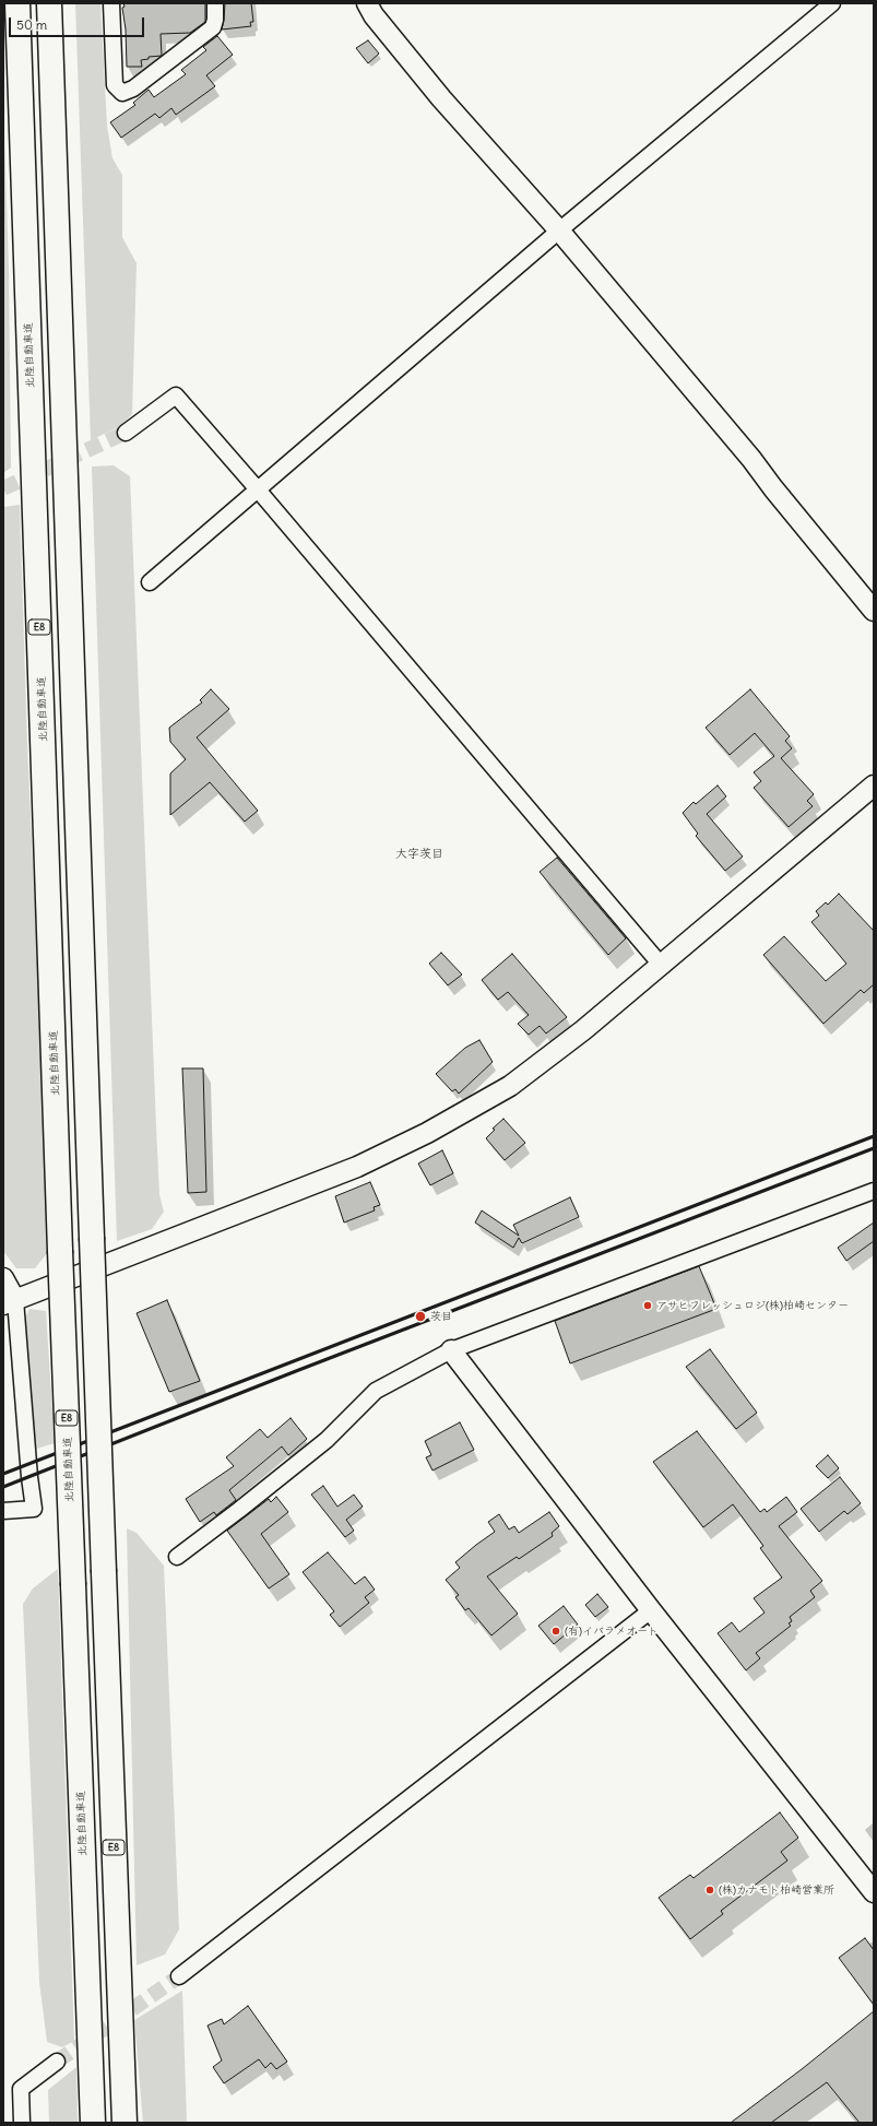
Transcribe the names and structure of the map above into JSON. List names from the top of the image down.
{
  "streets": {
    "highway": ["北陸自動車道", "E8"]
  },
  "districts": ["大字茨目"],
  "places": [
    "アサヒフレッシュロジ(株)柏崎センター",
    "茨目",
    "(有)イバラメオート",
    "(株)カナモト柏崎営業所"
  ],
  "scale_bar": "50 m"
}
